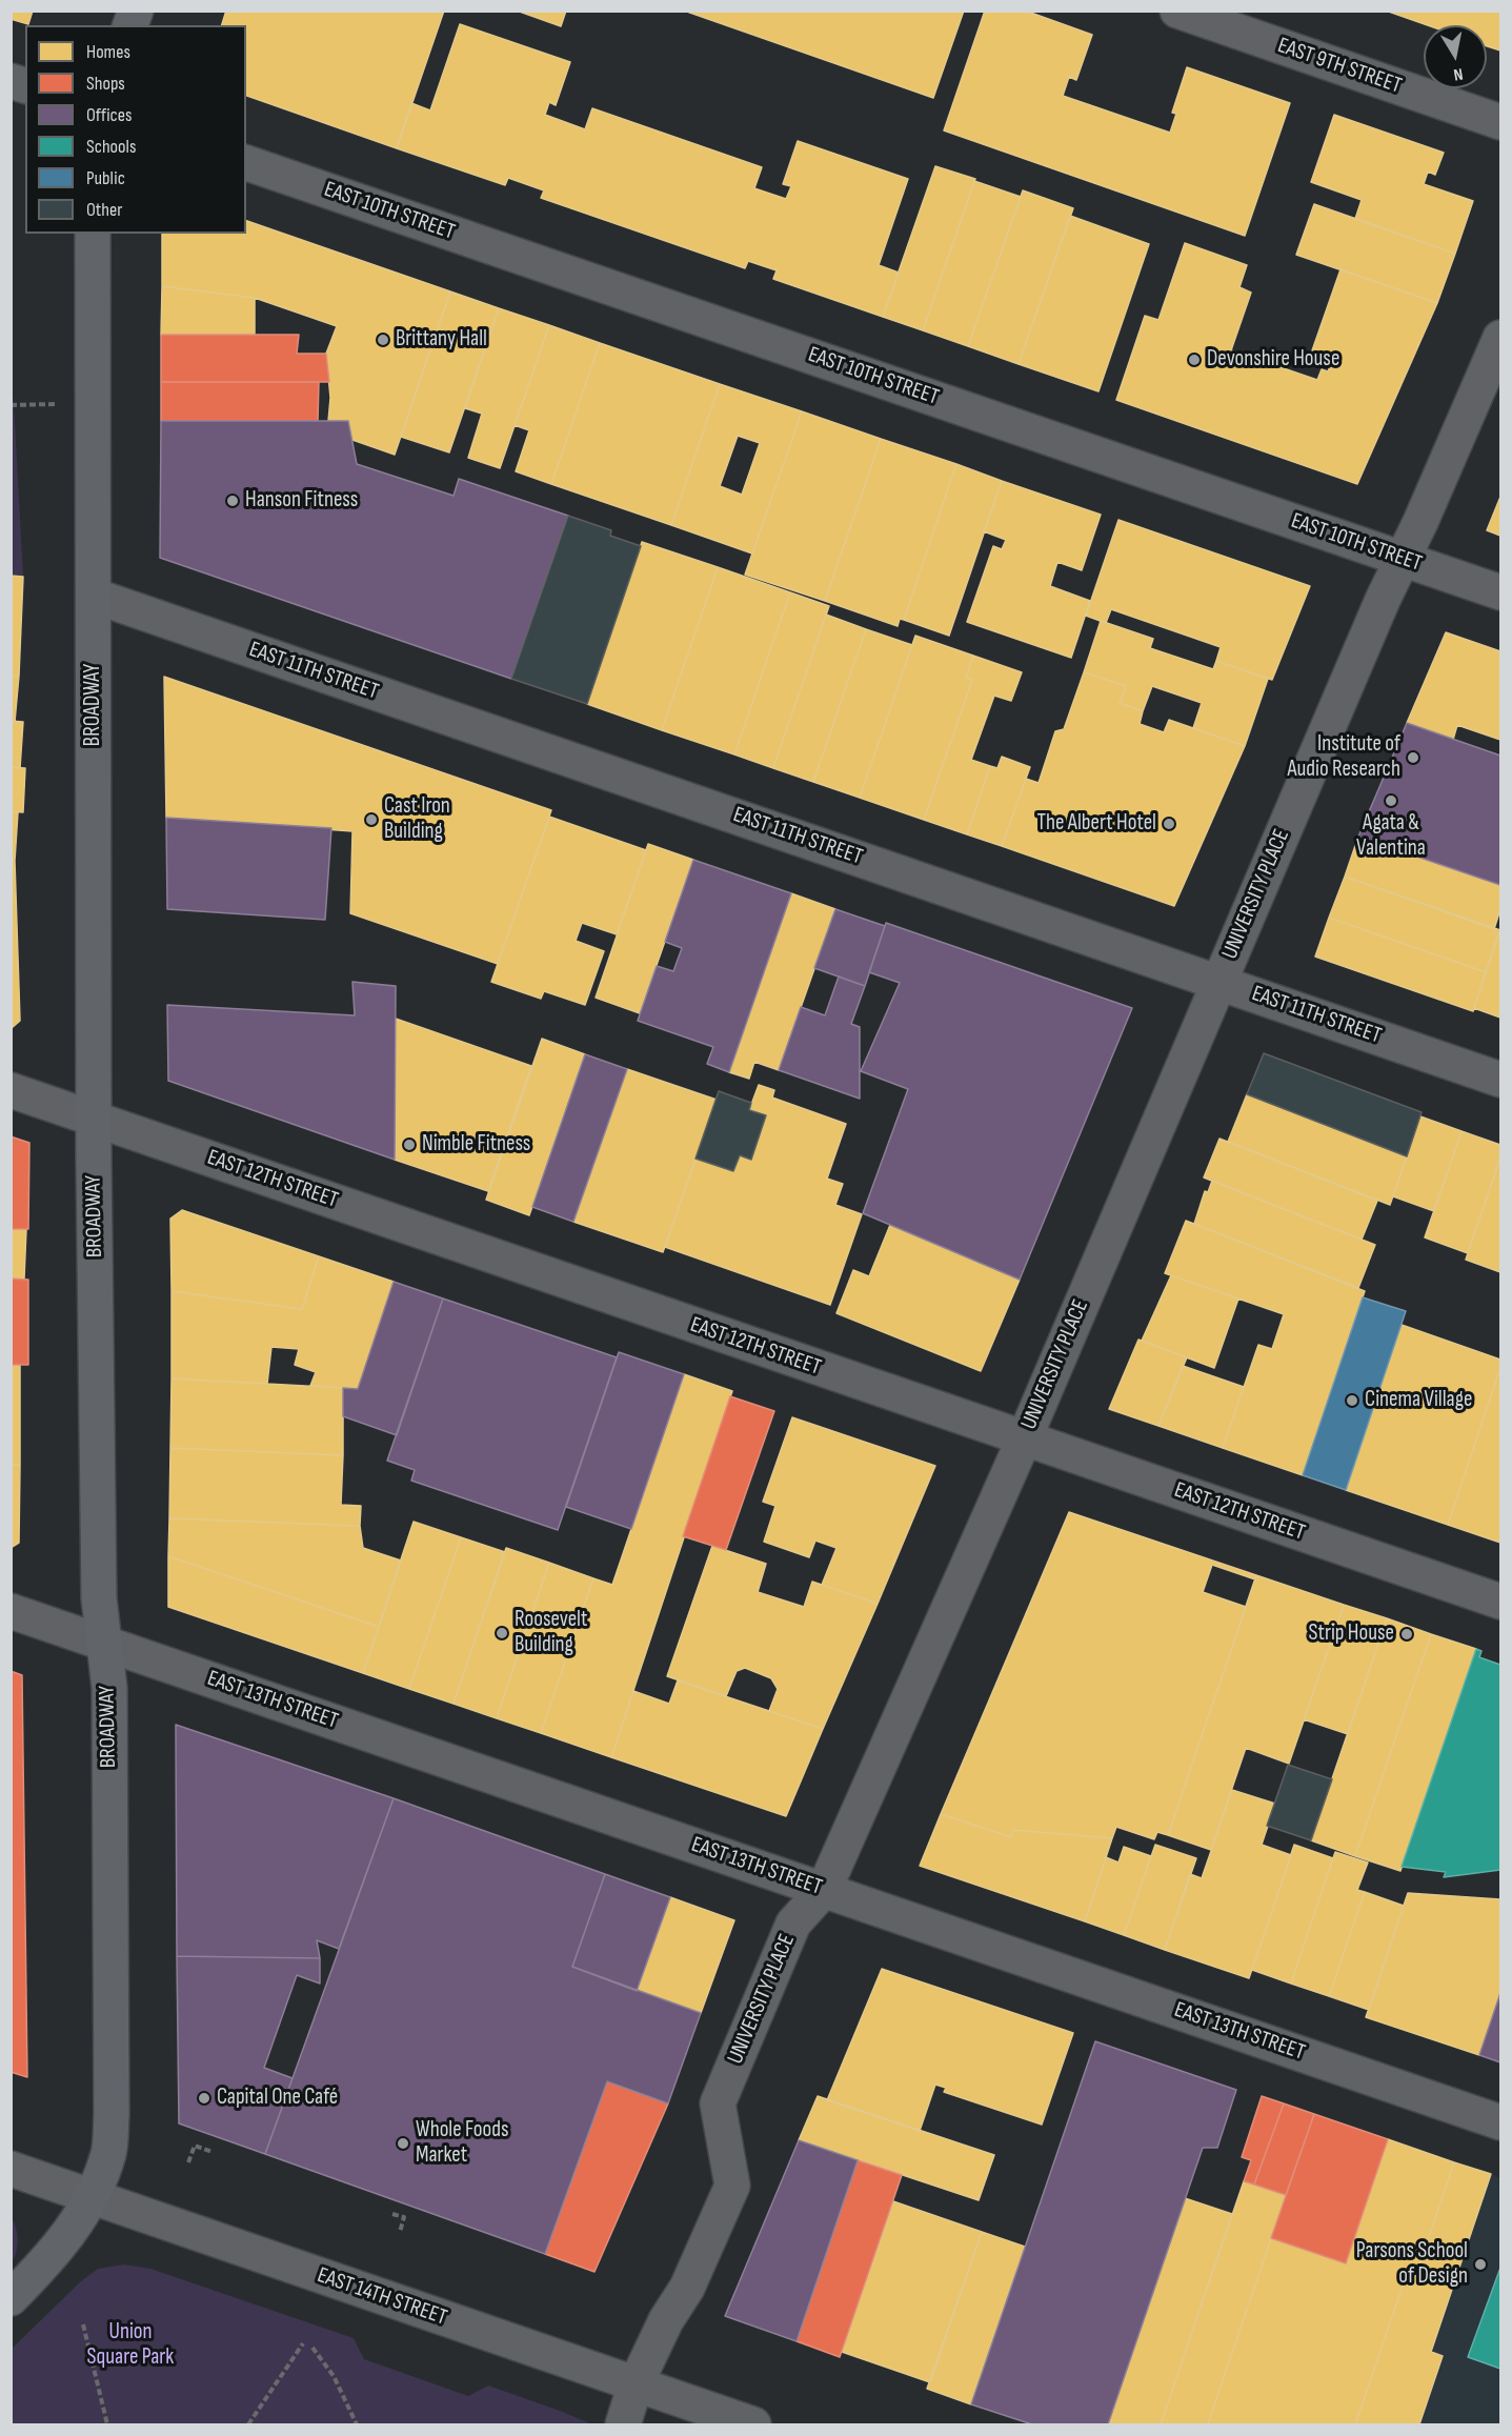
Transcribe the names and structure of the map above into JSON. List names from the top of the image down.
{
  "streets": {
    "main road": ["BROADWAY"],
    "street": [
      "EAST 9TH STREET",
      "EAST 10TH STREET",
      "EAST 11TH STREET",
      "UNIVERSITY PLACE",
      "EAST 12TH STREET",
      "EAST 13TH STREET",
      "EAST 14TH STREET"
    ]
  },
  "crossings": [
    ["EAST 10TH STREET", "UNIVERSITY PLACE"],
    ["EAST 11TH STREET", "BROADWAY"],
    ["EAST 11TH STREET", "UNIVERSITY PLACE"],
    ["BROADWAY", "EAST 12TH STREET"],
    ["BROADWAY", "EAST 13TH STREET"],
    ["BROADWAY", "EAST 14TH STREET"],
    ["UNIVERSITY PLACE", "EAST 12TH STREET"],
    ["UNIVERSITY PLACE", "EAST 13TH STREET"],
    ["UNIVERSITY PLACE", "EAST 14TH STREET"]
  ],
  "parks": ["Union Square Park"],
  "places": [
    "Brittany Hall",
    "Devonshire House",
    "Hanson Fitness",
    "Institute of Audio Research",
    "Agata & Valentina",
    "Cast Iron Building",
    "The Albert Hotel",
    "Nimble Fitness",
    "Cinema Village",
    "Roosevelt Building",
    "Strip House",
    "Capital One Café",
    "Whole Foods Market",
    "Parsons School of Design"
  ],
  "legend": [
    "Homes",
    "Shops",
    "Offices",
    "Schools",
    "Public",
    "Other"
  ],
  "north": "bottom"
}
